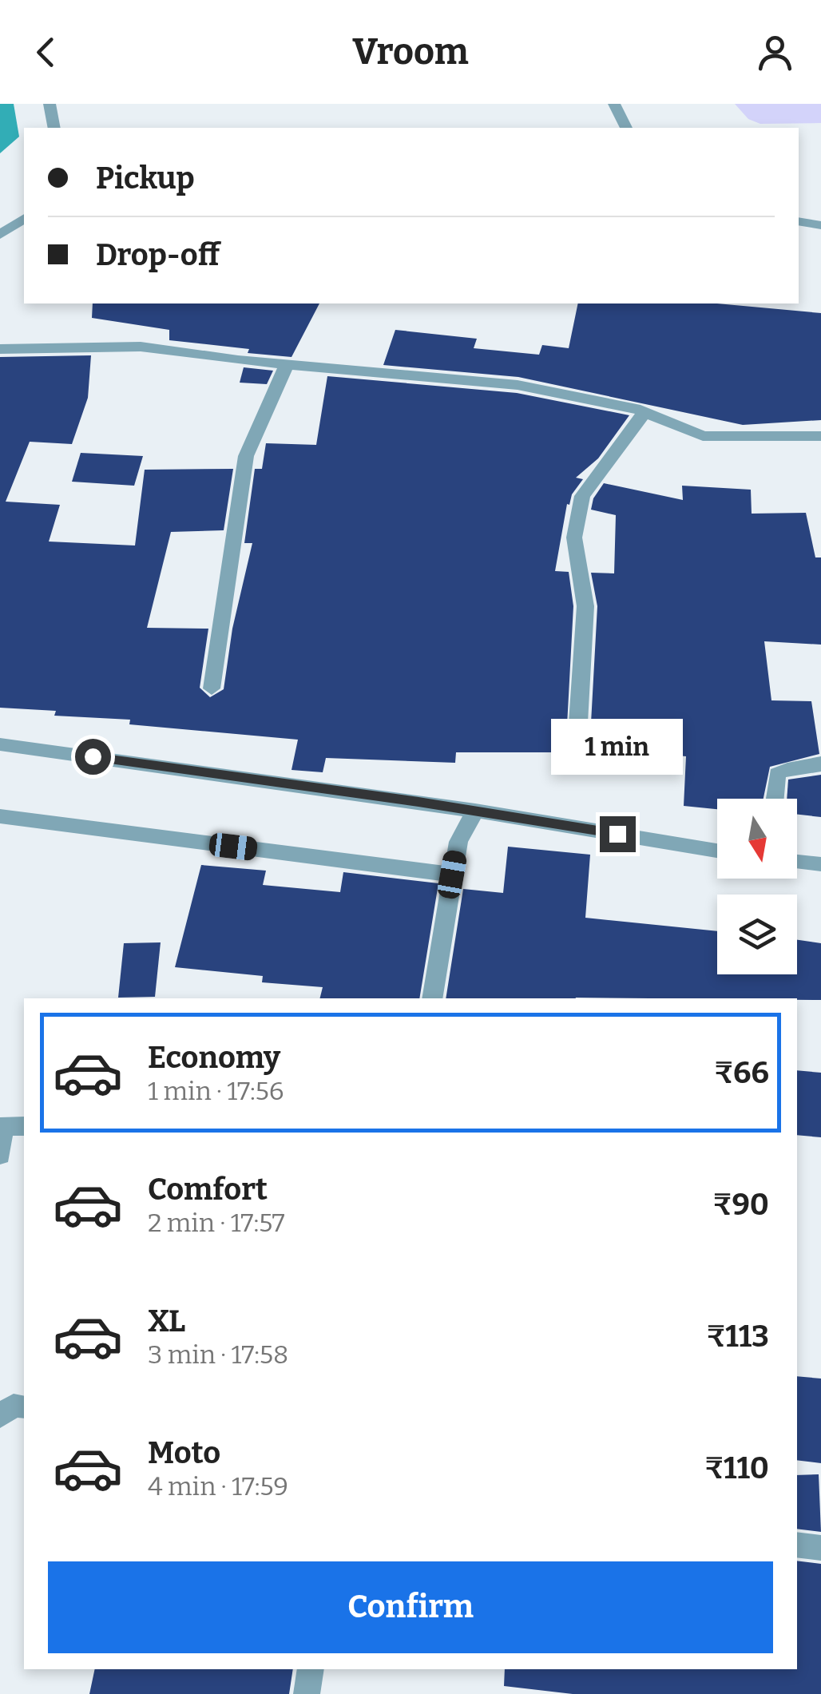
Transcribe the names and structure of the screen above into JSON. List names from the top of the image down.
{
  "north": "bottom",
  "page": {
    "header": "Vroom",
    "banner": ["Pickup", "Drop-off"],
    "bubble": "1 min",
    "list": [
      {
        "name": "Economy",
        "note": "1 min · 17:56",
        "value": "₹66"
      },
      {
        "name": "Comfort",
        "note": "2 min · 17:57",
        "value": "₹90"
      },
      {
        "name": "XL",
        "note": "3 min · 17:58",
        "value": "₹113"
      },
      {
        "name": "Moto",
        "note": "4 min · 17:59",
        "value": "₹110"
      }
    ],
    "buttons": "Confirm"
  }
}
